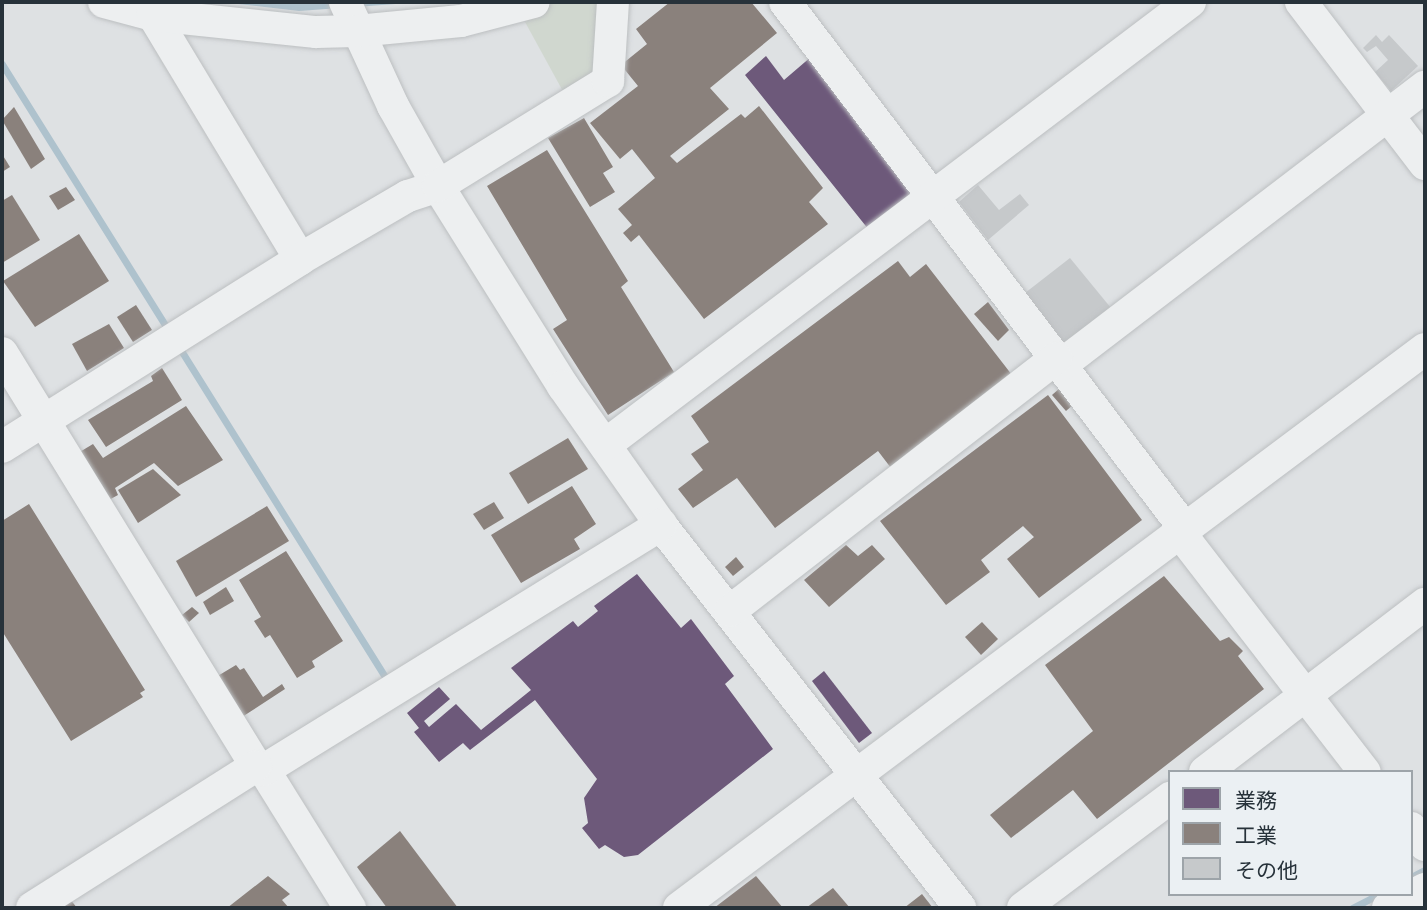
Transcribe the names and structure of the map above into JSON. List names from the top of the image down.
{
  "legend": ["業務", "工業", "その他"]
}
